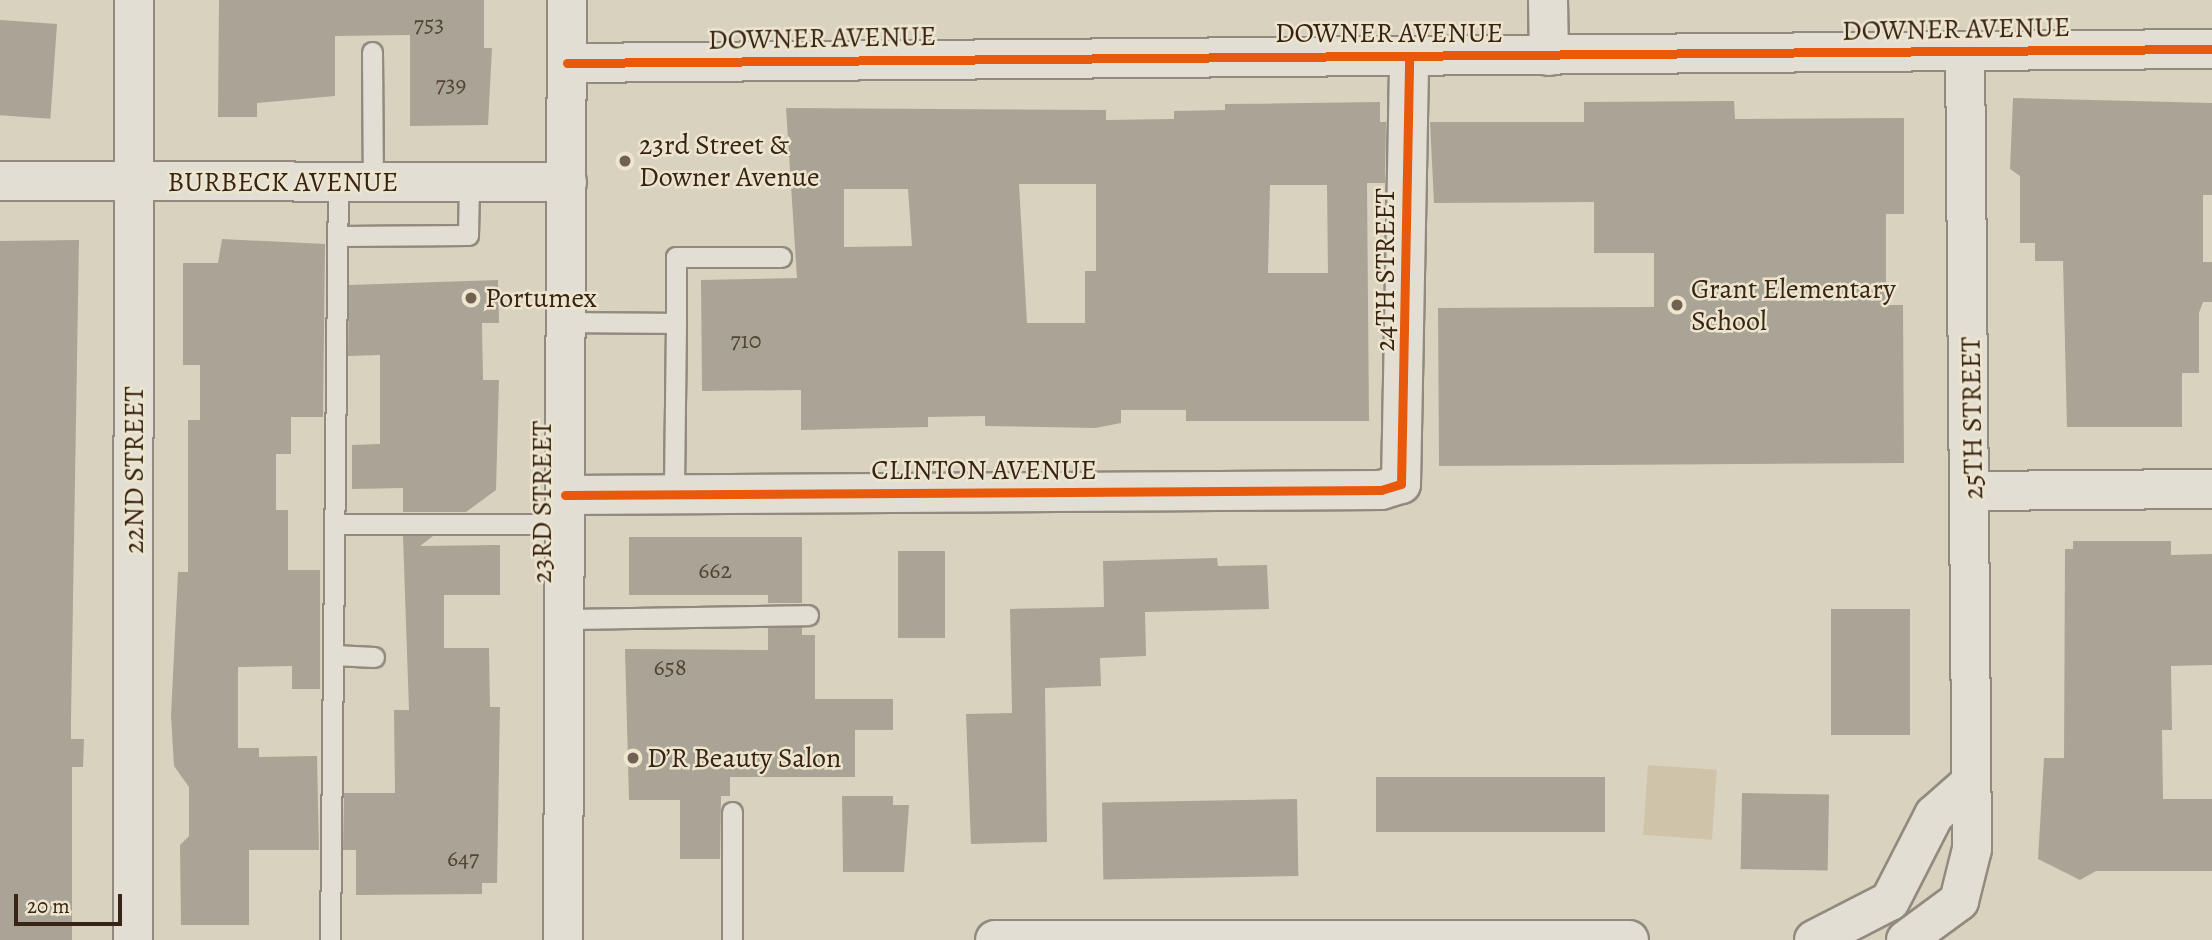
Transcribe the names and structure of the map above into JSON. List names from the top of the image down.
{
  "streets": {
    "street": [
      "DOWNER AVENUE",
      "BURBECK AVENUE",
      "24TH STREET",
      "25TH STREET",
      "22ND STREET",
      "CLINTON AVENUE",
      "23RD STREET"
    ]
  },
  "crossings": [
    ["DOWNER AVENUE", "24TH STREET"],
    ["DOWNER AVENUE", "25TH STREET"],
    ["DOWNER AVENUE", "23RD STREET"],
    ["BURBECK AVENUE", "22ND STREET"],
    ["BURBECK AVENUE", "23RD STREET"],
    ["24TH STREET", "CLINTON AVENUE"],
    ["CLINTON AVENUE", "23RD STREET"]
  ],
  "places": [
    "23rd Street & Downer Avenue",
    "Portumex",
    "Grant Elementary School",
    "D’R Beauty Salon"
  ],
  "house_numbers": [
    "753",
    "739",
    "710",
    "662",
    "658",
    "647"
  ],
  "scale_bar": "20 m"
}
